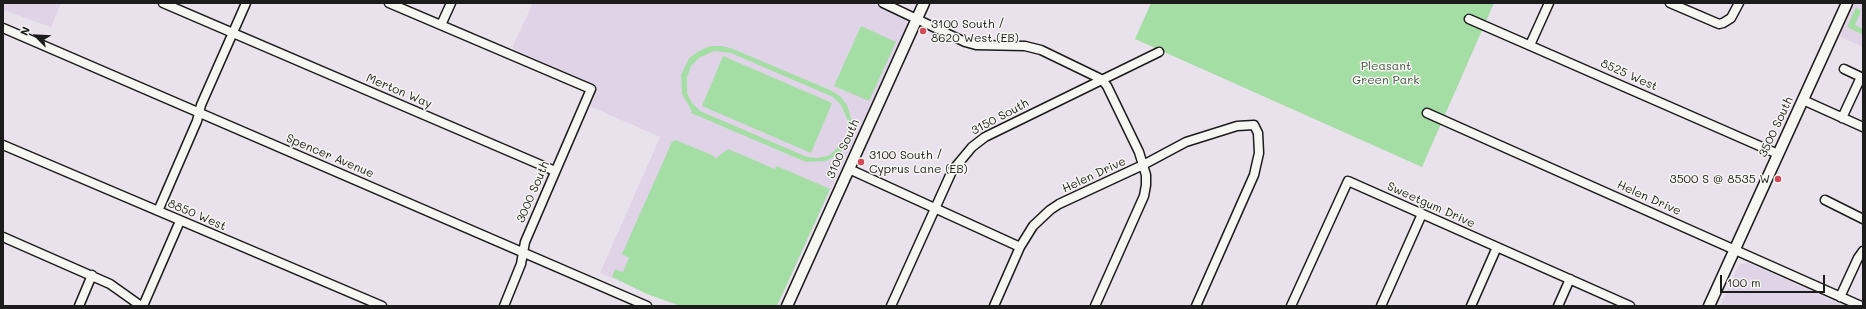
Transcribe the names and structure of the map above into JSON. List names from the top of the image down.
{
  "streets": {
    "street": [
      "8525 West",
      "Merton Way",
      "3150 South",
      "3500 South",
      "3100 South",
      "Spencer Avenue",
      "Helen Drive",
      "3000 South",
      "Sweetgum Drive",
      "8850 West"
    ]
  },
  "crossings": [
    ["8525 West", "3500 South"],
    ["Merton Way", "3000 South"],
    ["3500 South", "Helen Drive"],
    ["Spencer Avenue", "3000 South"]
  ],
  "parks": ["Pleasant Green Park"],
  "places": ["3100 South / 8620 West (EB)", "3100 South / Cyprus Lane (EB)", "3500 S @ 8535 W"],
  "scale_bar": "100 m",
  "north": "top left"
}
